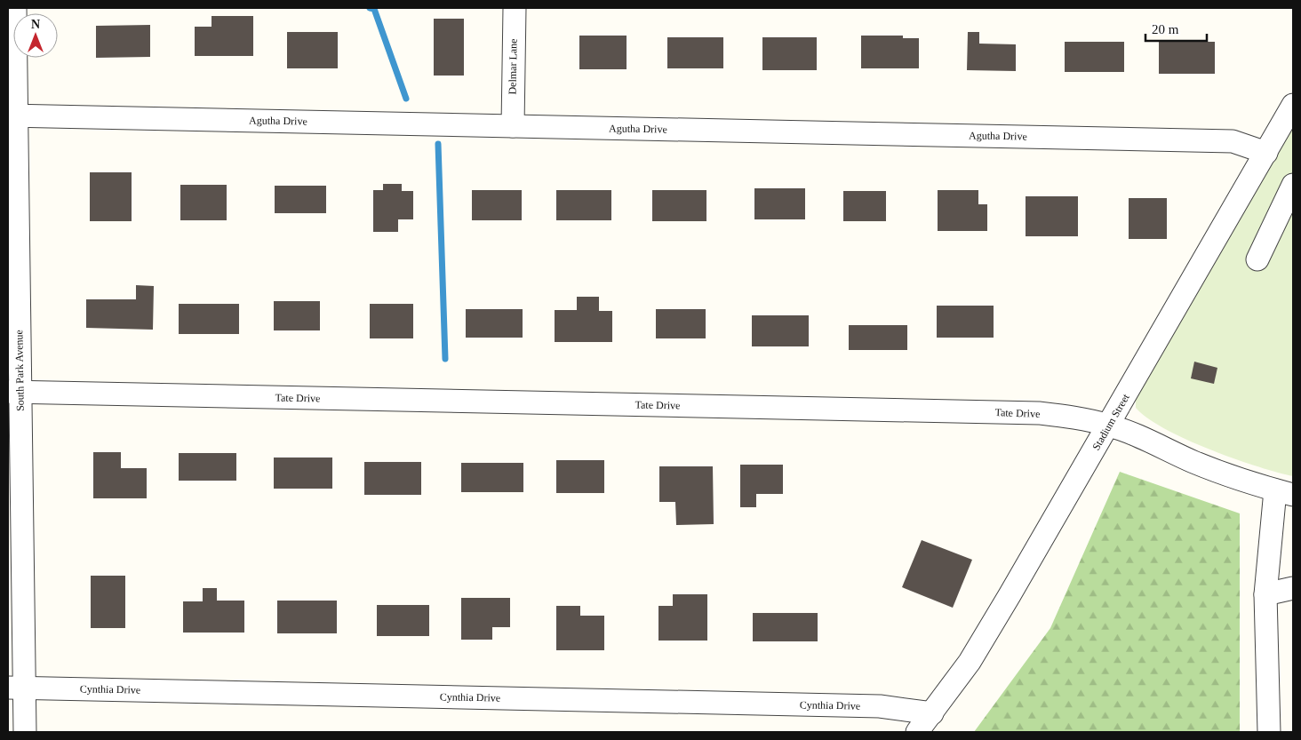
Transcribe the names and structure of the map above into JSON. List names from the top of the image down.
{
  "streets": {
    "street": [
      "Delmar Lane",
      "Agutha Drive",
      "South Park Avenue",
      "Tate Drive",
      "Stadium Street",
      "Cynthia Drive"
    ]
  },
  "crossings": [
    ["Delmar Lane", "Agutha Drive"],
    ["Agutha Drive", "South Park Avenue"],
    ["Agutha Drive", "Stadium Street"],
    ["South Park Avenue", "Tate Drive"],
    ["South Park Avenue", "Cynthia Drive"],
    ["Tate Drive", "Stadium Street"],
    ["Stadium Street", "Cynthia Drive"]
  ],
  "scale_bar": "20 m",
  "north": "top"
}
